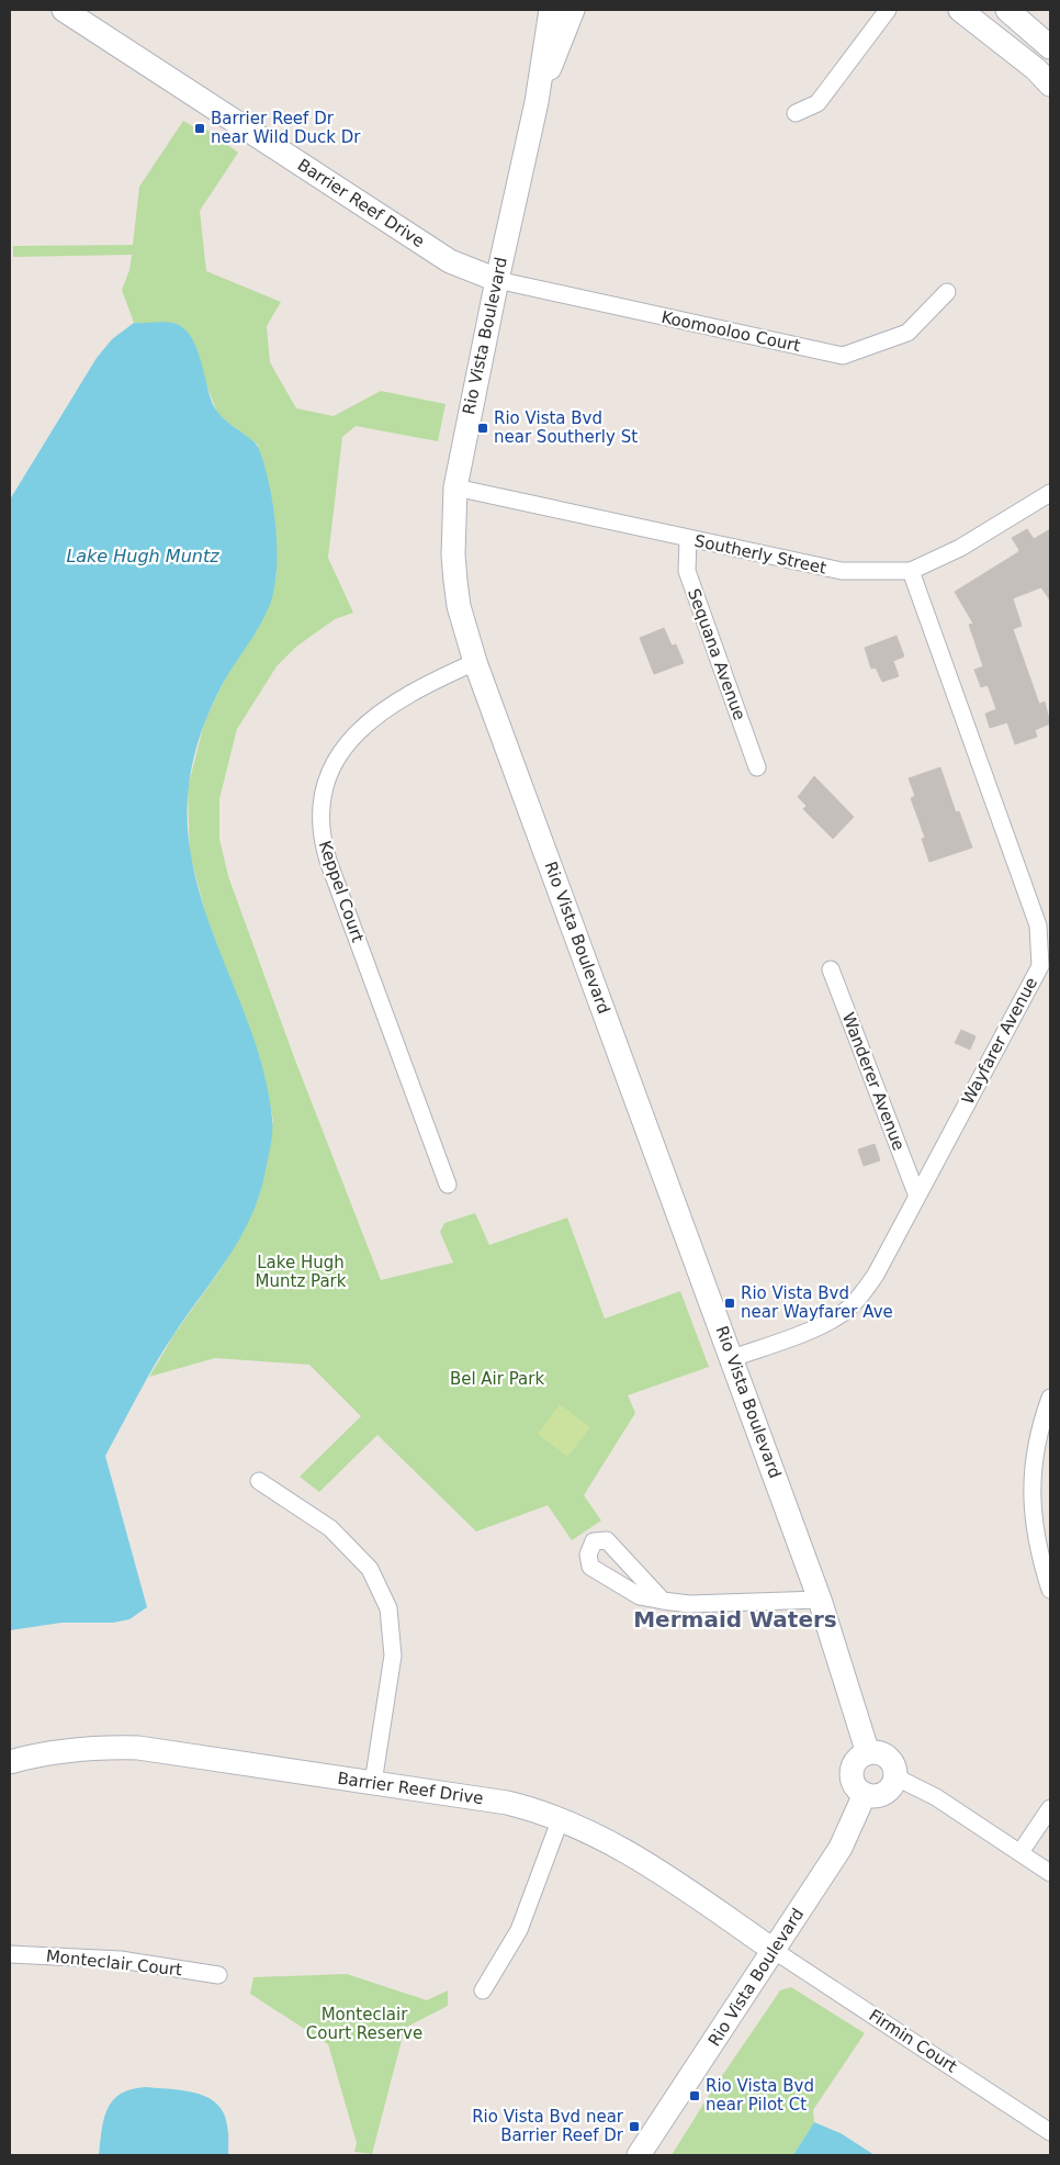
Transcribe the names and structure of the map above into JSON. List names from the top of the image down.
{
  "streets": {
    "street": [
      "Barrier Reef Drive",
      "Koomooloo Court",
      "Rio Vista Boulevard",
      "Southerly Street",
      "Sequana Avenue",
      "Keppel Court",
      "Wayfarer Avenue",
      "Wanderer Avenue",
      "Monteclair Court",
      "Firmin Court"
    ]
  },
  "crossings": [
    ["Barrier Reef Drive", "Koomooloo Court"],
    ["Barrier Reef Drive", "Rio Vista Boulevard"],
    ["Barrier Reef Drive", "Firmin Court"],
    ["Koomooloo Court", "Rio Vista Boulevard"],
    ["Rio Vista Boulevard", "Southerly Street"],
    ["Rio Vista Boulevard", "Keppel Court"],
    ["Rio Vista Boulevard", "Wayfarer Avenue"],
    ["Rio Vista Boulevard", "Firmin Court"],
    ["Southerly Street", "Sequana Avenue"],
    ["Southerly Street", "Wayfarer Avenue"],
    ["Wayfarer Avenue", "Wanderer Avenue"]
  ],
  "districts": ["Mermaid Waters"],
  "water": ["Lake Hugh Muntz"],
  "parks": ["Lake Hugh Muntz Park", "Bel Air Park", "Monteclair Court Reserve"],
  "places": {
    "transit": [
      "Barrier Reef Dr near Wild Duck Dr",
      "Rio Vista Bvd near Southerly St",
      "Rio Vista Bvd near Wayfarer Ave",
      "Rio Vista Bvd near Pilot Ct",
      "Rio Vista Bvd near Barrier Reef Dr"
    ]
  }
}
